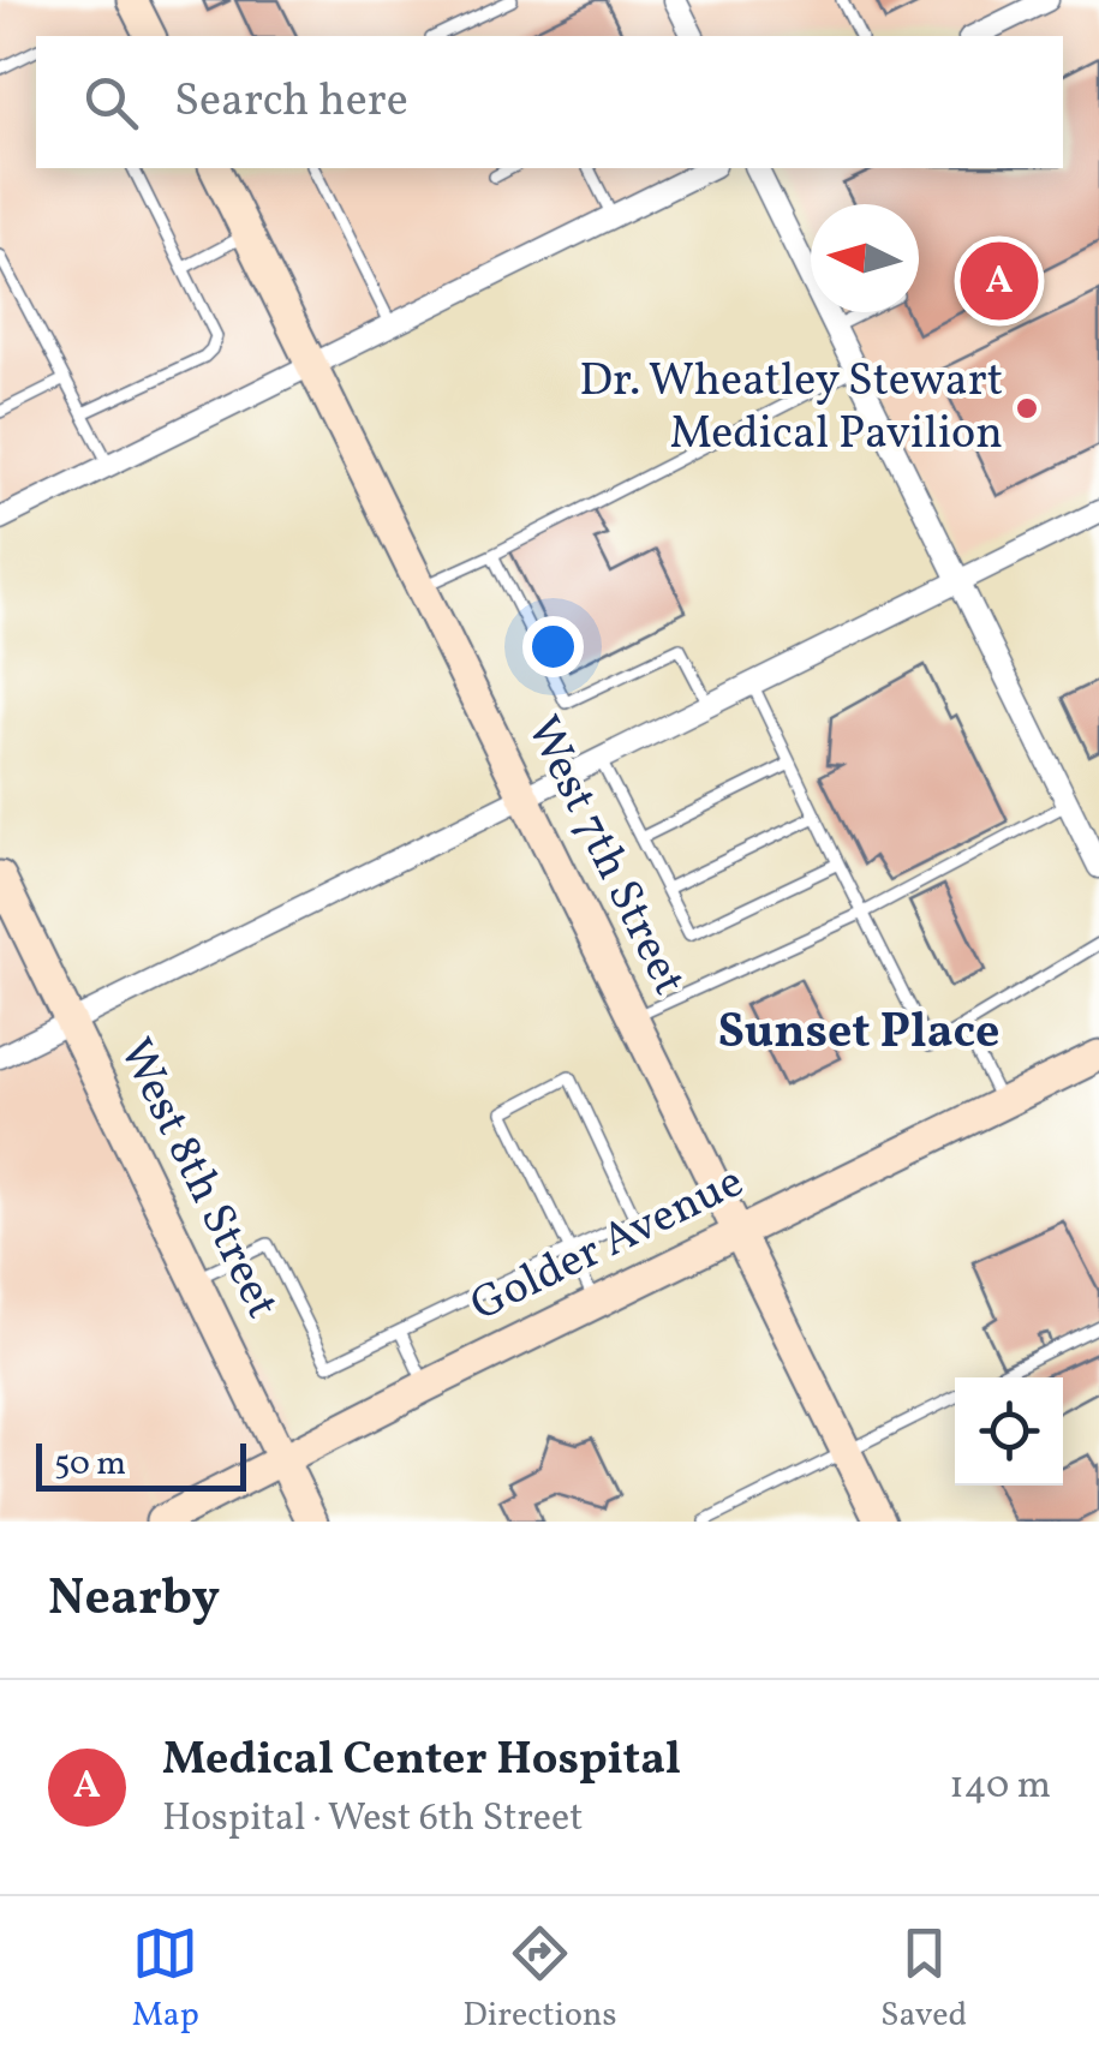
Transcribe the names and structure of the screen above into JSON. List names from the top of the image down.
{
  "streets": {
    "main road": ["West 7th Street", "West 8th Street", "Golder Avenue"]
  },
  "crossings": [
    ["West 7th Street", "Golder Avenue"],
    ["West 8th Street", "Golder Avenue"]
  ],
  "districts": ["Sunset Place"],
  "places": ["Dr. Wheatley Stewart Medical Pavilion"],
  "scale_bar": "50 m",
  "north": "left",
  "page": {
    "search": "Search here",
    "pins": "A",
    "scale": "50 m",
    "heading": "Nearby",
    "list": [
      {
        "mark": "A",
        "name": "Medical Center Hospital",
        "note": "Hospital · West 6th Street",
        "value": "140 m"
      }
    ],
    "nav": ["Map", "Directions", "Saved"]
  }
}
